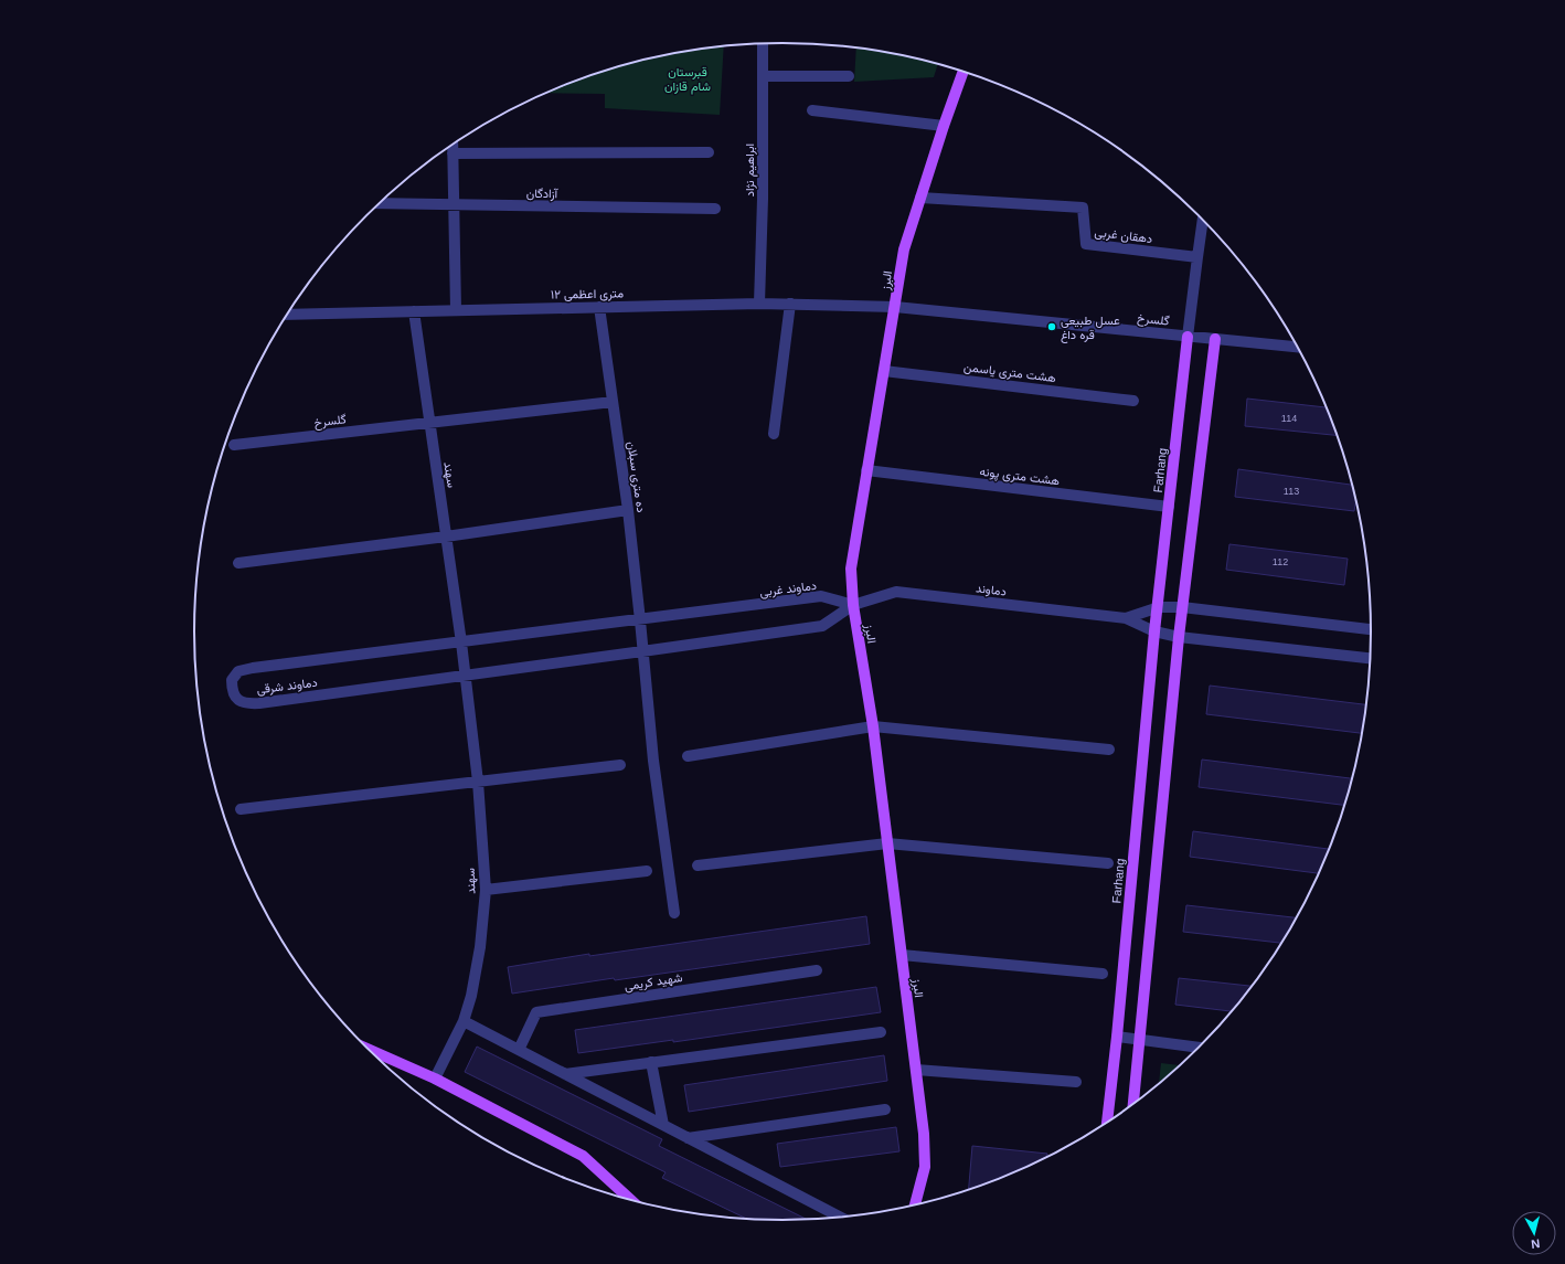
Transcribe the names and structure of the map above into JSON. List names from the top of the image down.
{
  "streets": {
    "main road": ["البرز", "Farhang"],
    "street": [
      "ابراهیم نژاد",
      "آزادگان",
      "دهقان غربی",
      "۱۲ متری اعظمی",
      "گلسرخ",
      "هشت متری یاسمن",
      "سهند",
      "هشت متری پونه",
      "ده متری سبلان",
      "دماوند غربی",
      "دماوند",
      "دماوند شرقی",
      "شهید کریمی"
    ]
  },
  "crossings": [
    ["ابراهیم نژاد", "۱۲ متری اعظمی"],
    ["دهقان غربی", "البرز"],
    ["البرز", "۱۲ متری اعظمی"],
    ["البرز", "گلسرخ"],
    ["البرز", "هشت متری یاسمن"],
    ["البرز", "هشت متری پونه"],
    ["البرز", "دماوند غربی"],
    ["البرز", "دماوند"],
    ["۱۲ متری اعظمی", "گلسرخ"],
    ["۱۲ متری اعظمی", "سهند"],
    ["۱۲ متری اعظمی", "ده متری سبلان"],
    ["گلسرخ", "Farhang"],
    ["گلسرخ", "سهند"],
    ["گلسرخ", "ده متری سبلان"],
    ["Farhang", "هشت متری پونه"],
    ["سهند", "دماوند غربی"],
    ["سهند", "دماوند شرقی"],
    ["ده متری سبلان", "دماوند غربی"],
    ["دماوند غربی", "دماوند"],
    ["دماوند غربی", "دماوند شرقی"]
  ],
  "parks": ["قبرستان شام قازان"],
  "places": ["عسل طبیعی قره داغ"],
  "house_numbers": ["114", "113", "112"],
  "north": "bottom"
}
